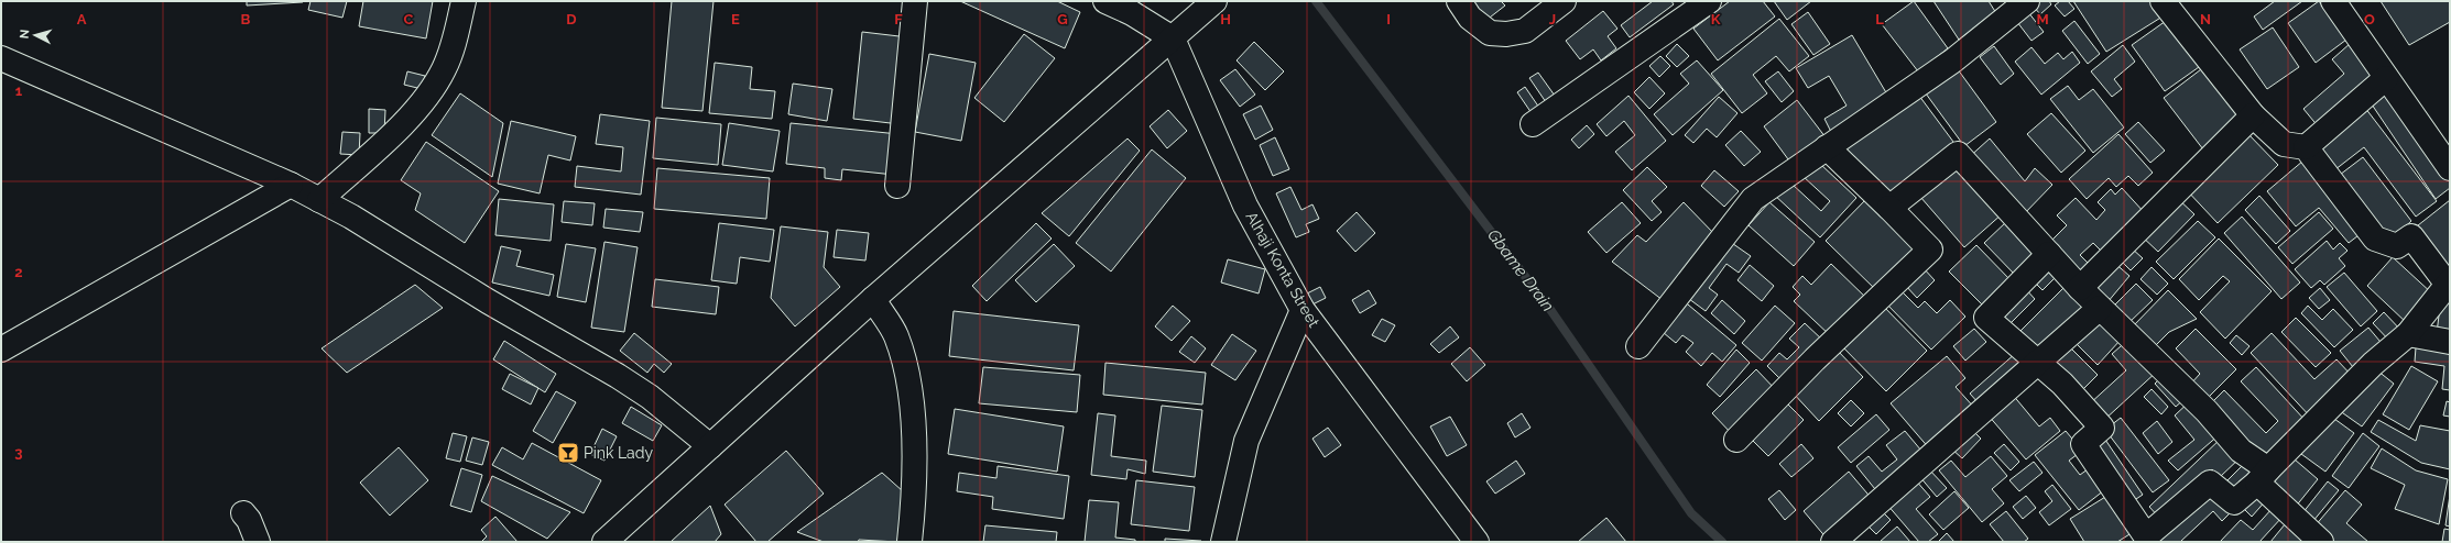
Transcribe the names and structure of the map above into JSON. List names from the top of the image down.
{
  "streets": {
    "street": ["Alhaji Konta Street"]
  },
  "water": ["Gbame Drain"],
  "places": {
    "bar": ["Pink Lady"]
  },
  "north": "left",
  "grid": {
    "columns": [
      "A",
      "B",
      "C",
      "D",
      "E",
      "F",
      "G",
      "H",
      "I",
      "J",
      "K",
      "L",
      "M",
      "N",
      "O"
    ],
    "rows": ["1", "2", "3"]
  }
}
